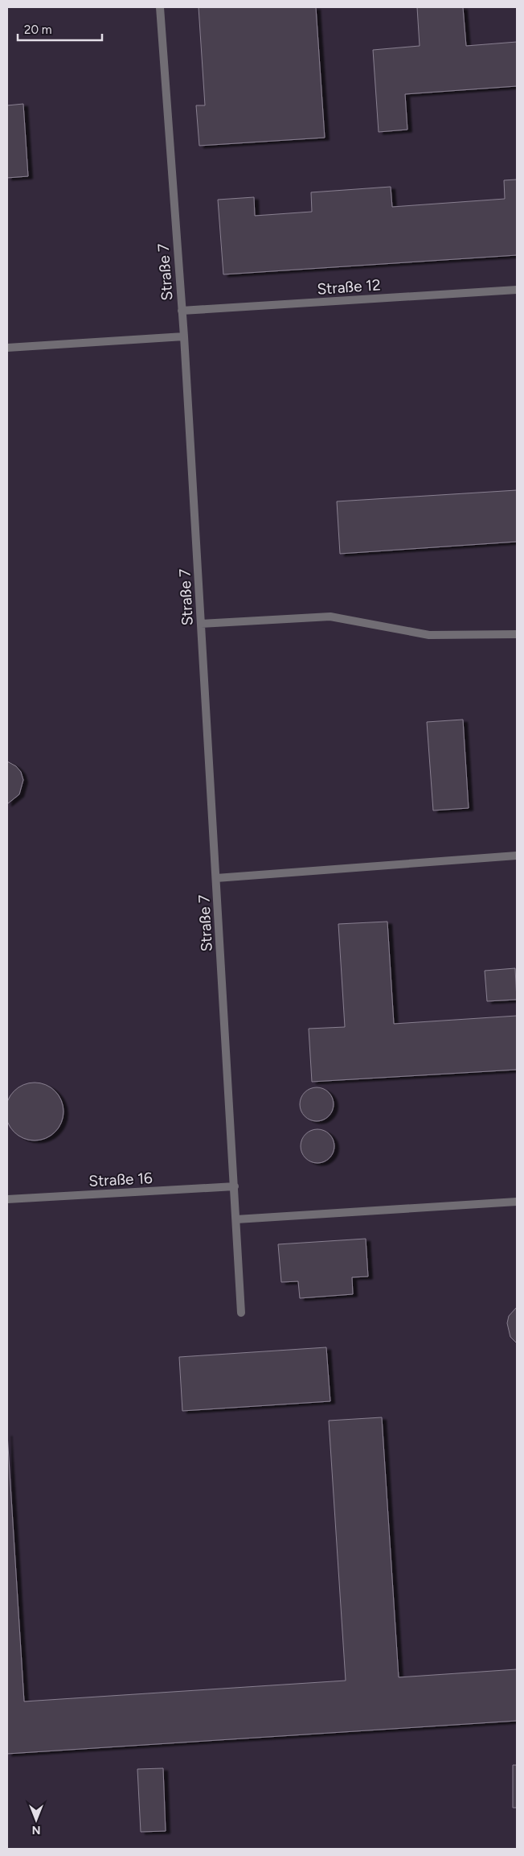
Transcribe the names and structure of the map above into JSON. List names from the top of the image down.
{
  "streets": {
    "lane": ["Straße 7", "Straße 12", "Straße 16"]
  },
  "crossings": [
    ["Straße 7", "Straße 12"],
    ["Straße 7", "Straße 16"]
  ],
  "scale_bar": "20 m",
  "north": "bottom"
}
